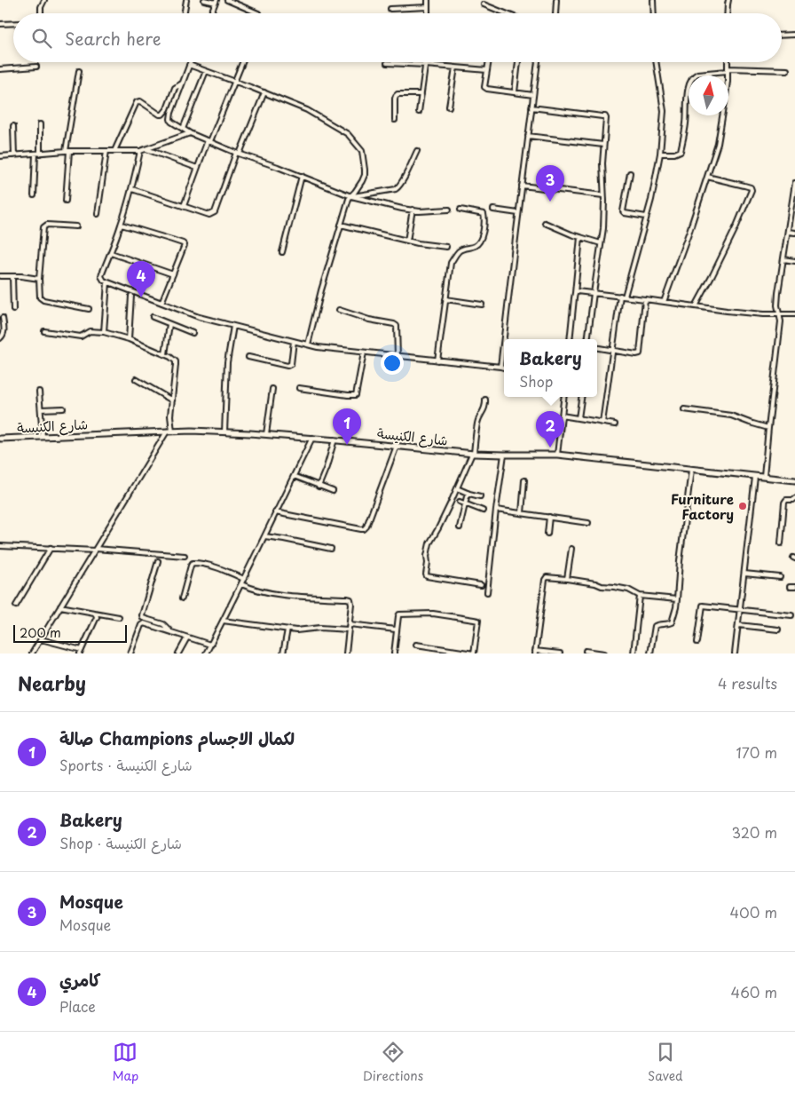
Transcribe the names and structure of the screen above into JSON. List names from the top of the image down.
{
  "streets": {
    "main road": ["شارع الكنيسة"]
  },
  "places": ["Furniture Factory"],
  "scale_bar": "200 m",
  "north": "top",
  "page": {
    "search": "Search here",
    "pins": [
      "3",
      "4",
      "1",
      "2"
    ],
    "popup": ["Bakery", "Shop"],
    "scale": "200 m",
    "heading": ["Nearby", "4 results"],
    "list": [
      {
        "mark": "1",
        "name": "صالة Champions لكمال الاجسام",
        "note": "Sports · شارع الكنيسة",
        "value": "170 m"
      },
      {
        "mark": "2",
        "name": "Bakery",
        "note": "Shop · شارع الكنيسة",
        "value": "320 m"
      },
      {
        "mark": "3",
        "name": "Mosque",
        "note": "Mosque",
        "value": "400 m"
      },
      {
        "mark": "4",
        "name": "كامري",
        "note": "Place",
        "value": "460 m"
      }
    ],
    "nav": ["Map", "Directions", "Saved"]
  }
}
